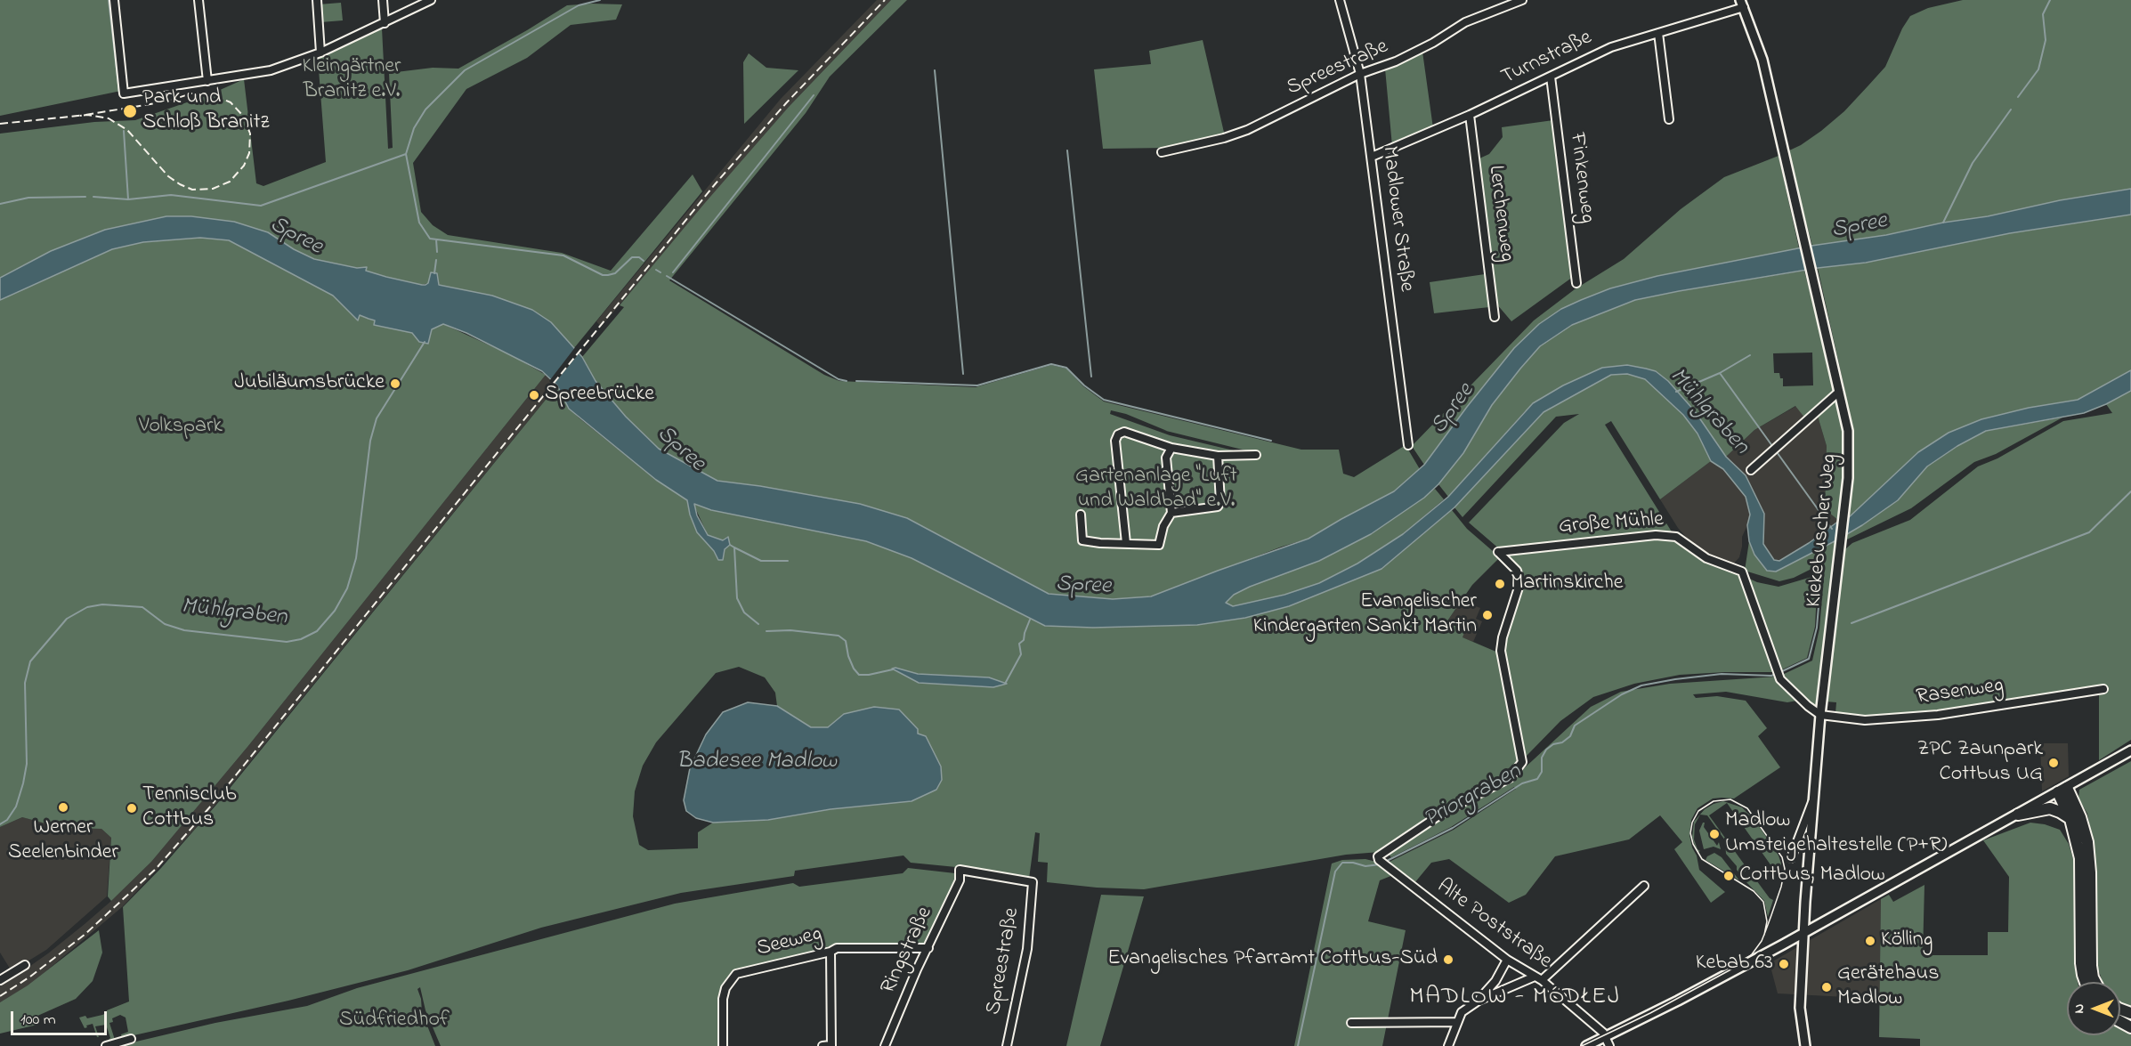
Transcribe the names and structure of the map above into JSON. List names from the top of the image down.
{
  "streets": {
    "main road": ["Kiekebuscher Weg"],
    "street": [
      "Turnstraße",
      "Spreestraße",
      "Finkenweg",
      "Lerchenweg",
      "Madlower Straße",
      "Große Mühle",
      "Rasenweg",
      "Alte Poststraße",
      "Seeweg",
      "Ringstraße"
    ]
  },
  "crossings": [
    ["Turnstraße", "Finkenweg"],
    ["Turnstraße", "Lerchenweg"],
    ["Turnstraße", "Madlower Straße"],
    ["Turnstraße", "Kiekebuscher Weg"],
    ["Spreestraße", "Madlower Straße"],
    ["Spreestraße", "Ringstraße"],
    ["Große Mühle", "Kiekebuscher Weg"],
    ["Große Mühle", "Rasenweg"],
    ["Große Mühle", "Alte Poststraße"],
    ["Kiekebuscher Weg", "Rasenweg"],
    ["Seeweg", "Ringstraße"]
  ],
  "districts": ["MADLOW - MÓDŁEJ"],
  "water": [
    "Spree",
    "Mühlgraben",
    "Badesee Madlow",
    "Priorgraben"
  ],
  "parks": [
    "Kleingärtner Branitz e.V.",
    "Volkspark",
    "Gartenanlage \"Luft und Waldbad\" e.V.",
    "Südfriedhof"
  ],
  "places": [
    "Park und Schloß Branitz",
    "Jubiläumsbrücke",
    "Spreebrücke",
    "Martinskirche",
    "Evangelischer Kindergarten Sankt Martin",
    "ZPC Zaunpark Cottbus UG",
    "Werner Seelenbinder",
    "Tennisclub Cottbus",
    "Madlow Umsteigehaltestelle (P+R)",
    "Cottbus, Madlow",
    "Kölling",
    "Evangelisches Pfarramt Cottbus-Süd",
    "Kebab 63",
    "Gerätehaus Madlow"
  ],
  "scale_bar": "100 m",
  "north": "left"
}
